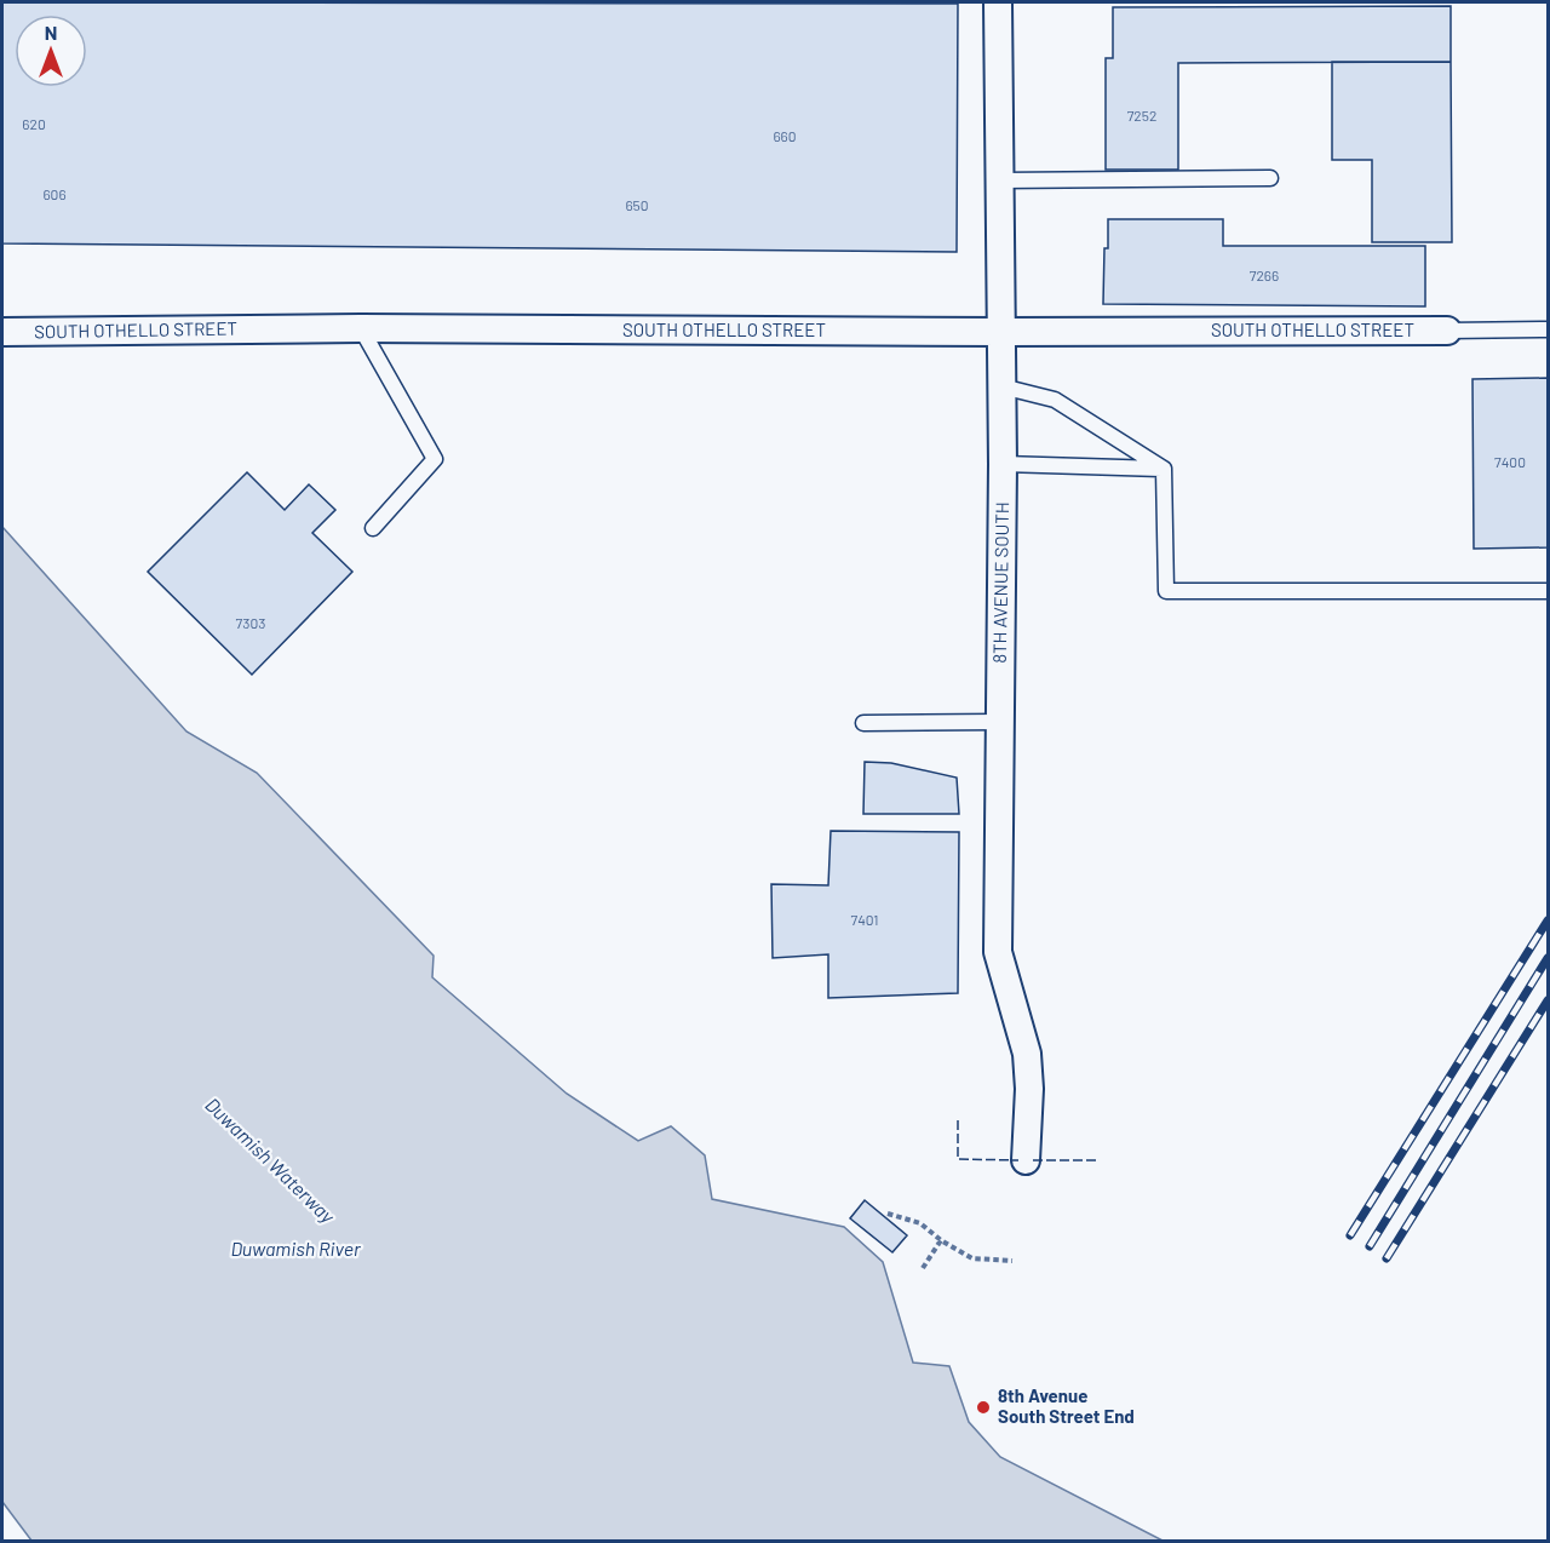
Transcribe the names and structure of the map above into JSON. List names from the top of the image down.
{
  "streets": {
    "street": ["SOUTH OTHELLO STREET", "8TH AVENUE SOUTH"]
  },
  "crossings": [
    ["SOUTH OTHELLO STREET", "8TH AVENUE SOUTH"]
  ],
  "water": ["Duwamish Waterway", "Duwamish River"],
  "places": ["8th Avenue South Street End"],
  "house_numbers": [
    "7252",
    "620",
    "660",
    "606",
    "650",
    "7266",
    "7400",
    "7303",
    "7401"
  ],
  "north": "top"
}
